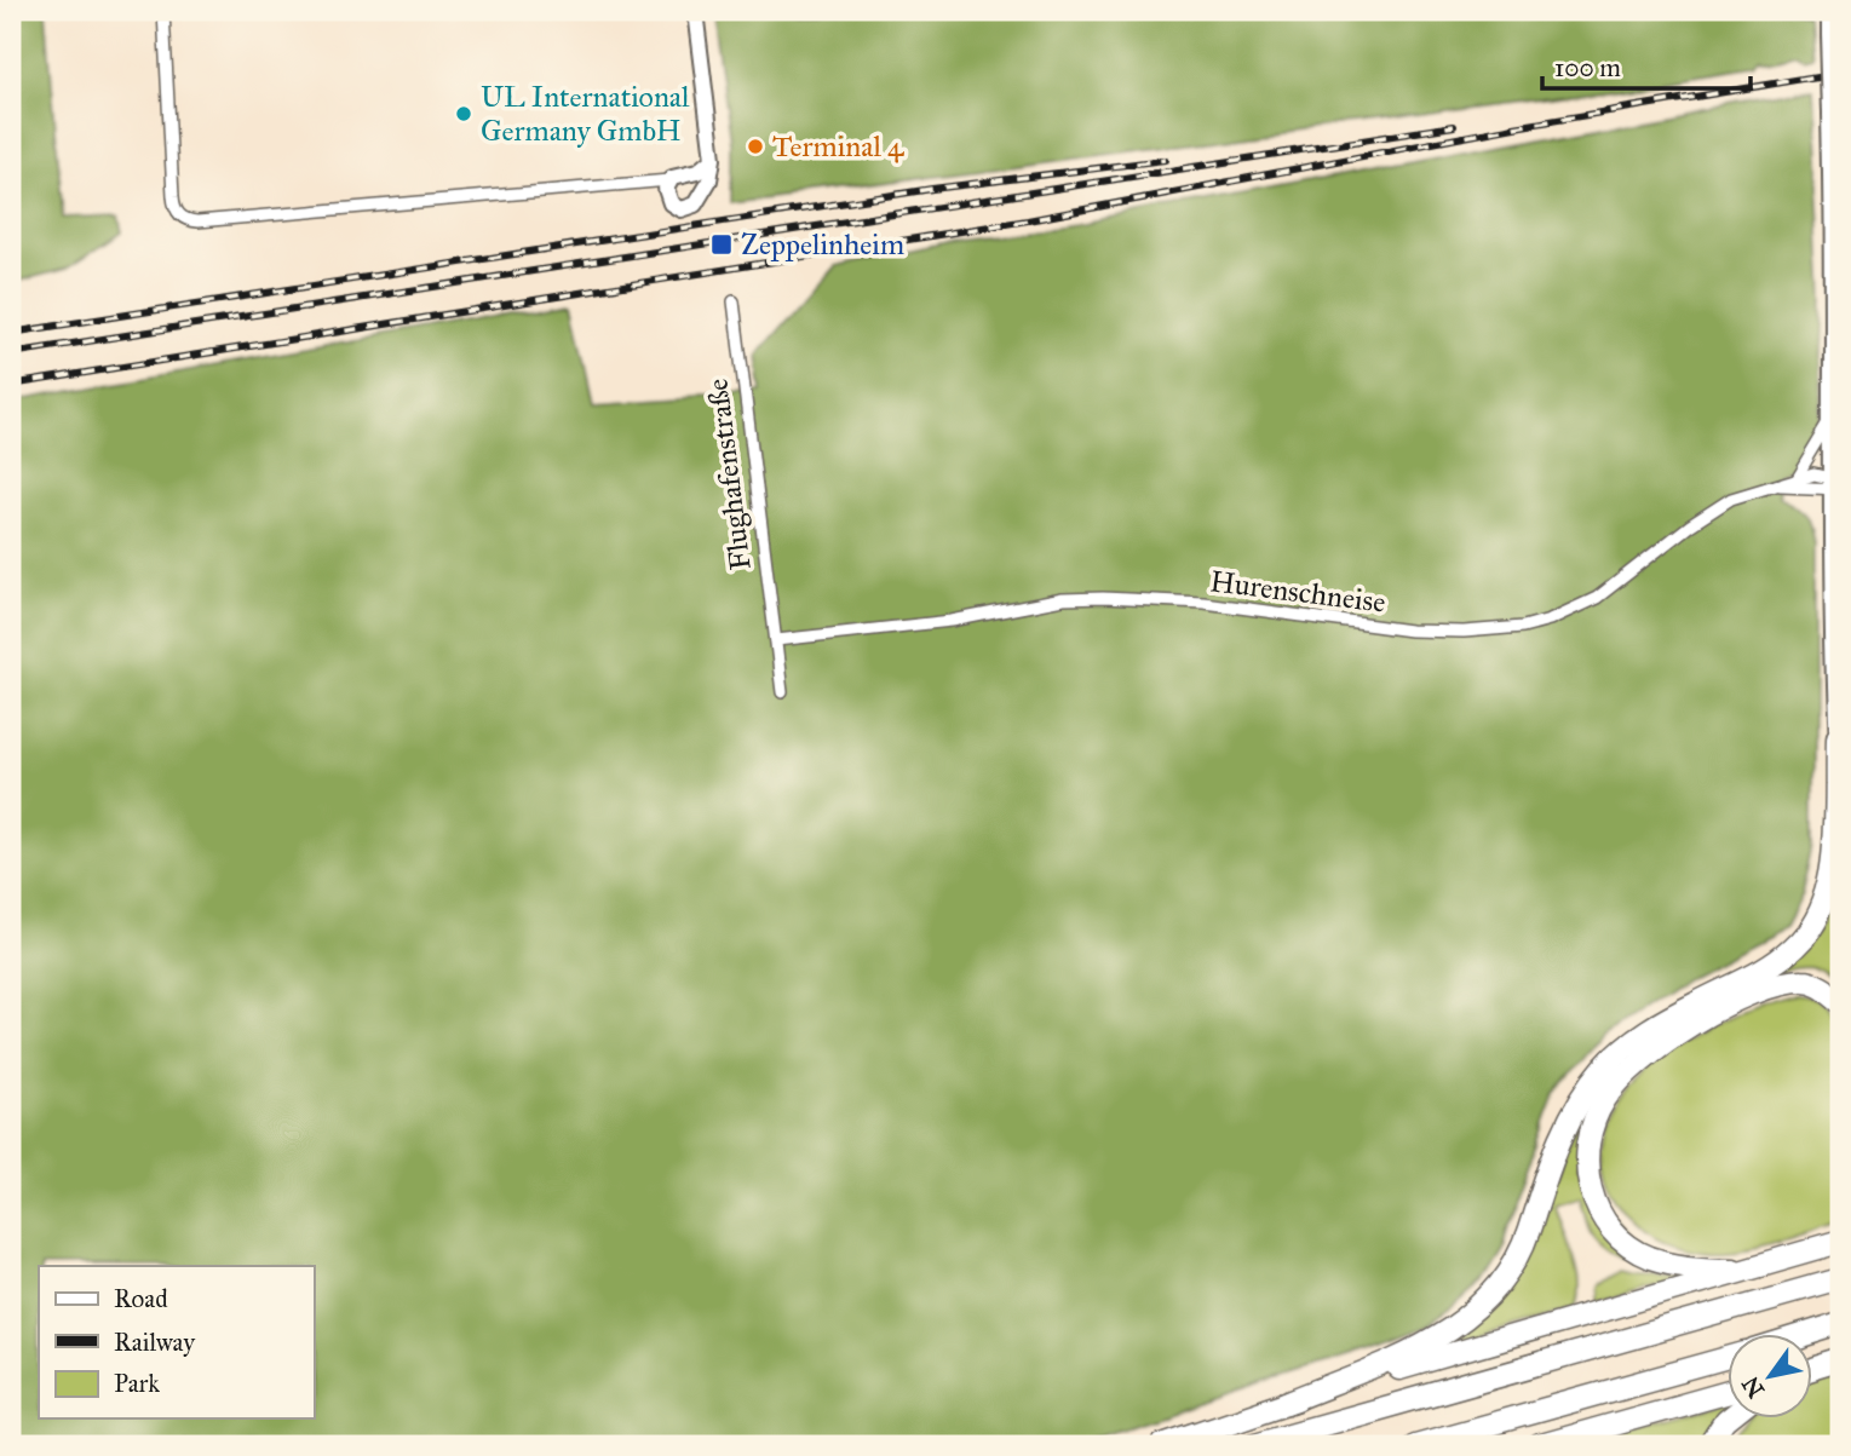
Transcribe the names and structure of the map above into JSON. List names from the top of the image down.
{
  "streets": {
    "street": ["Flughafenstraße", "Hurenschneise"]
  },
  "crossings": [
    ["Flughafenstraße", "Hurenschneise"]
  ],
  "places": {
    "other": ["UL International Germany GmbH", "Terminal 4"],
    "transit": ["Zeppelinheim"]
  },
  "legend": ["Road", "Railway", "Park"],
  "scale_bar": "100 m",
  "north": "bottom left"
}
